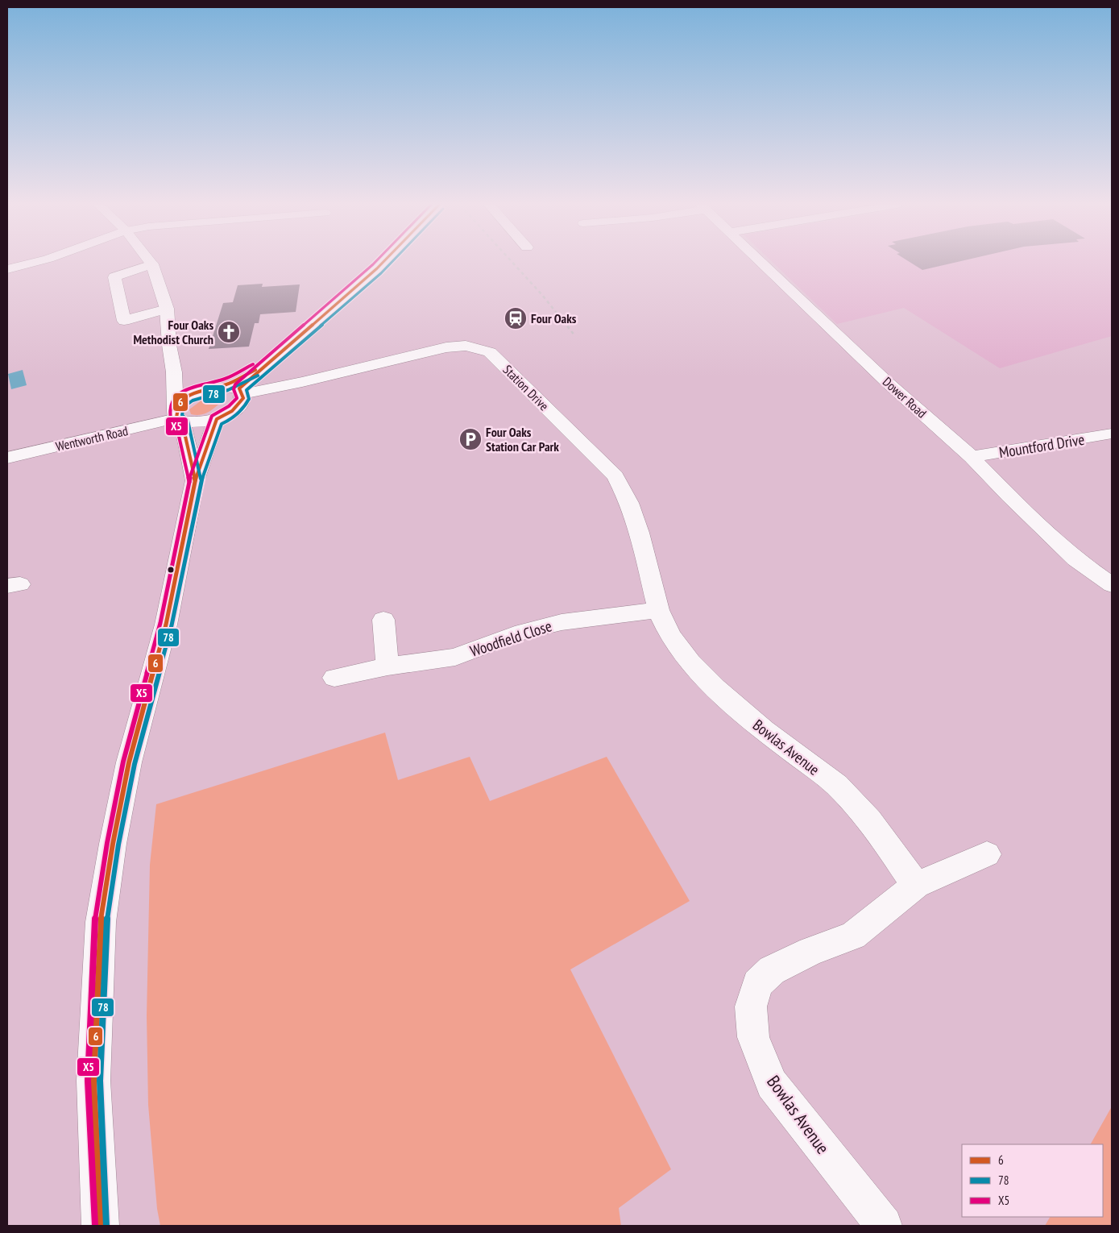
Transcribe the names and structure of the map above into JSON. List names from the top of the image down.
{
  "streets": {
    "street": [
      "Station Drive",
      "Dower Road",
      "Wentworth Road",
      "Mountford Drive",
      "Woodfield Close",
      "Bowlas Avenue"
    ]
  },
  "crossings": [
    ["Station Drive", "Wentworth Road"],
    ["Station Drive", "Woodfield Close"],
    ["Station Drive", "Bowlas Avenue"],
    ["Dower Road", "Mountford Drive"],
    ["Woodfield Close", "Bowlas Avenue"]
  ],
  "places": {
    "station": ["Four Oaks"],
    "church": ["Four Oaks Methodist Church"],
    "parking": ["Four Oaks Station Car Park"]
  },
  "lines": ["transit line 6", "transit line 78", "transit line X5"],
  "legend": ["6", "78", "X5"]
}
